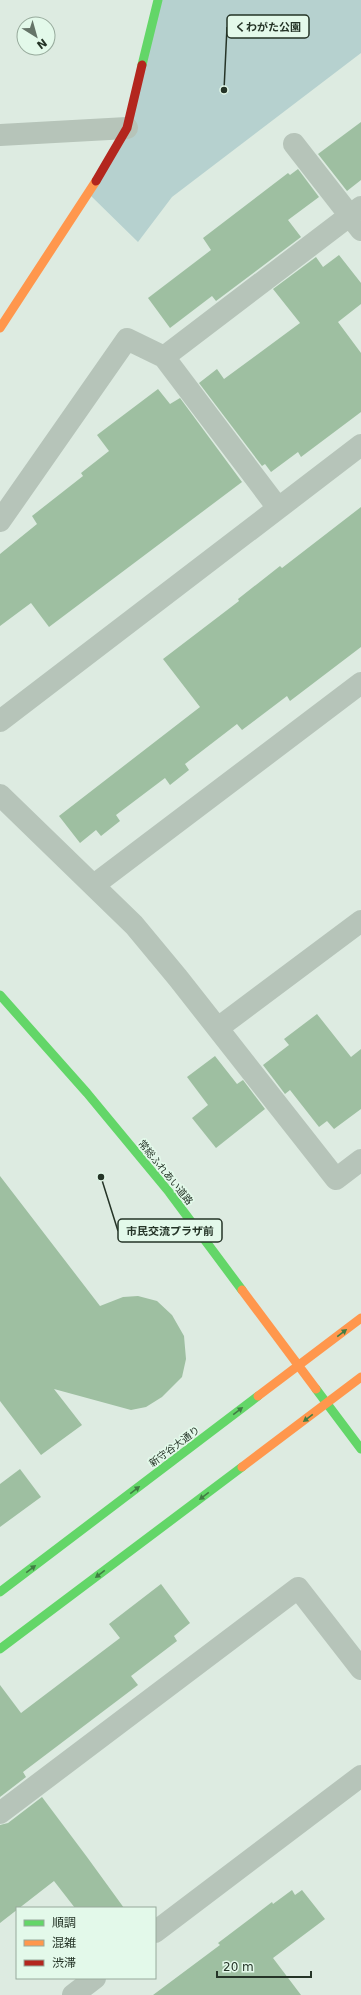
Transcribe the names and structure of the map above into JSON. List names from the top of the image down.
{
  "streets": {
    "street": ["常総ふれあい道路", "新守谷大通り"]
  },
  "crossings": [
    ["常総ふれあい道路", "新守谷大通り"]
  ],
  "places": ["くわがた公園", "市民交流プラザ前"],
  "legend": ["順調", "混雑", "渋滞"],
  "scale_bar": "20 m",
  "north": "bottom right"
}
